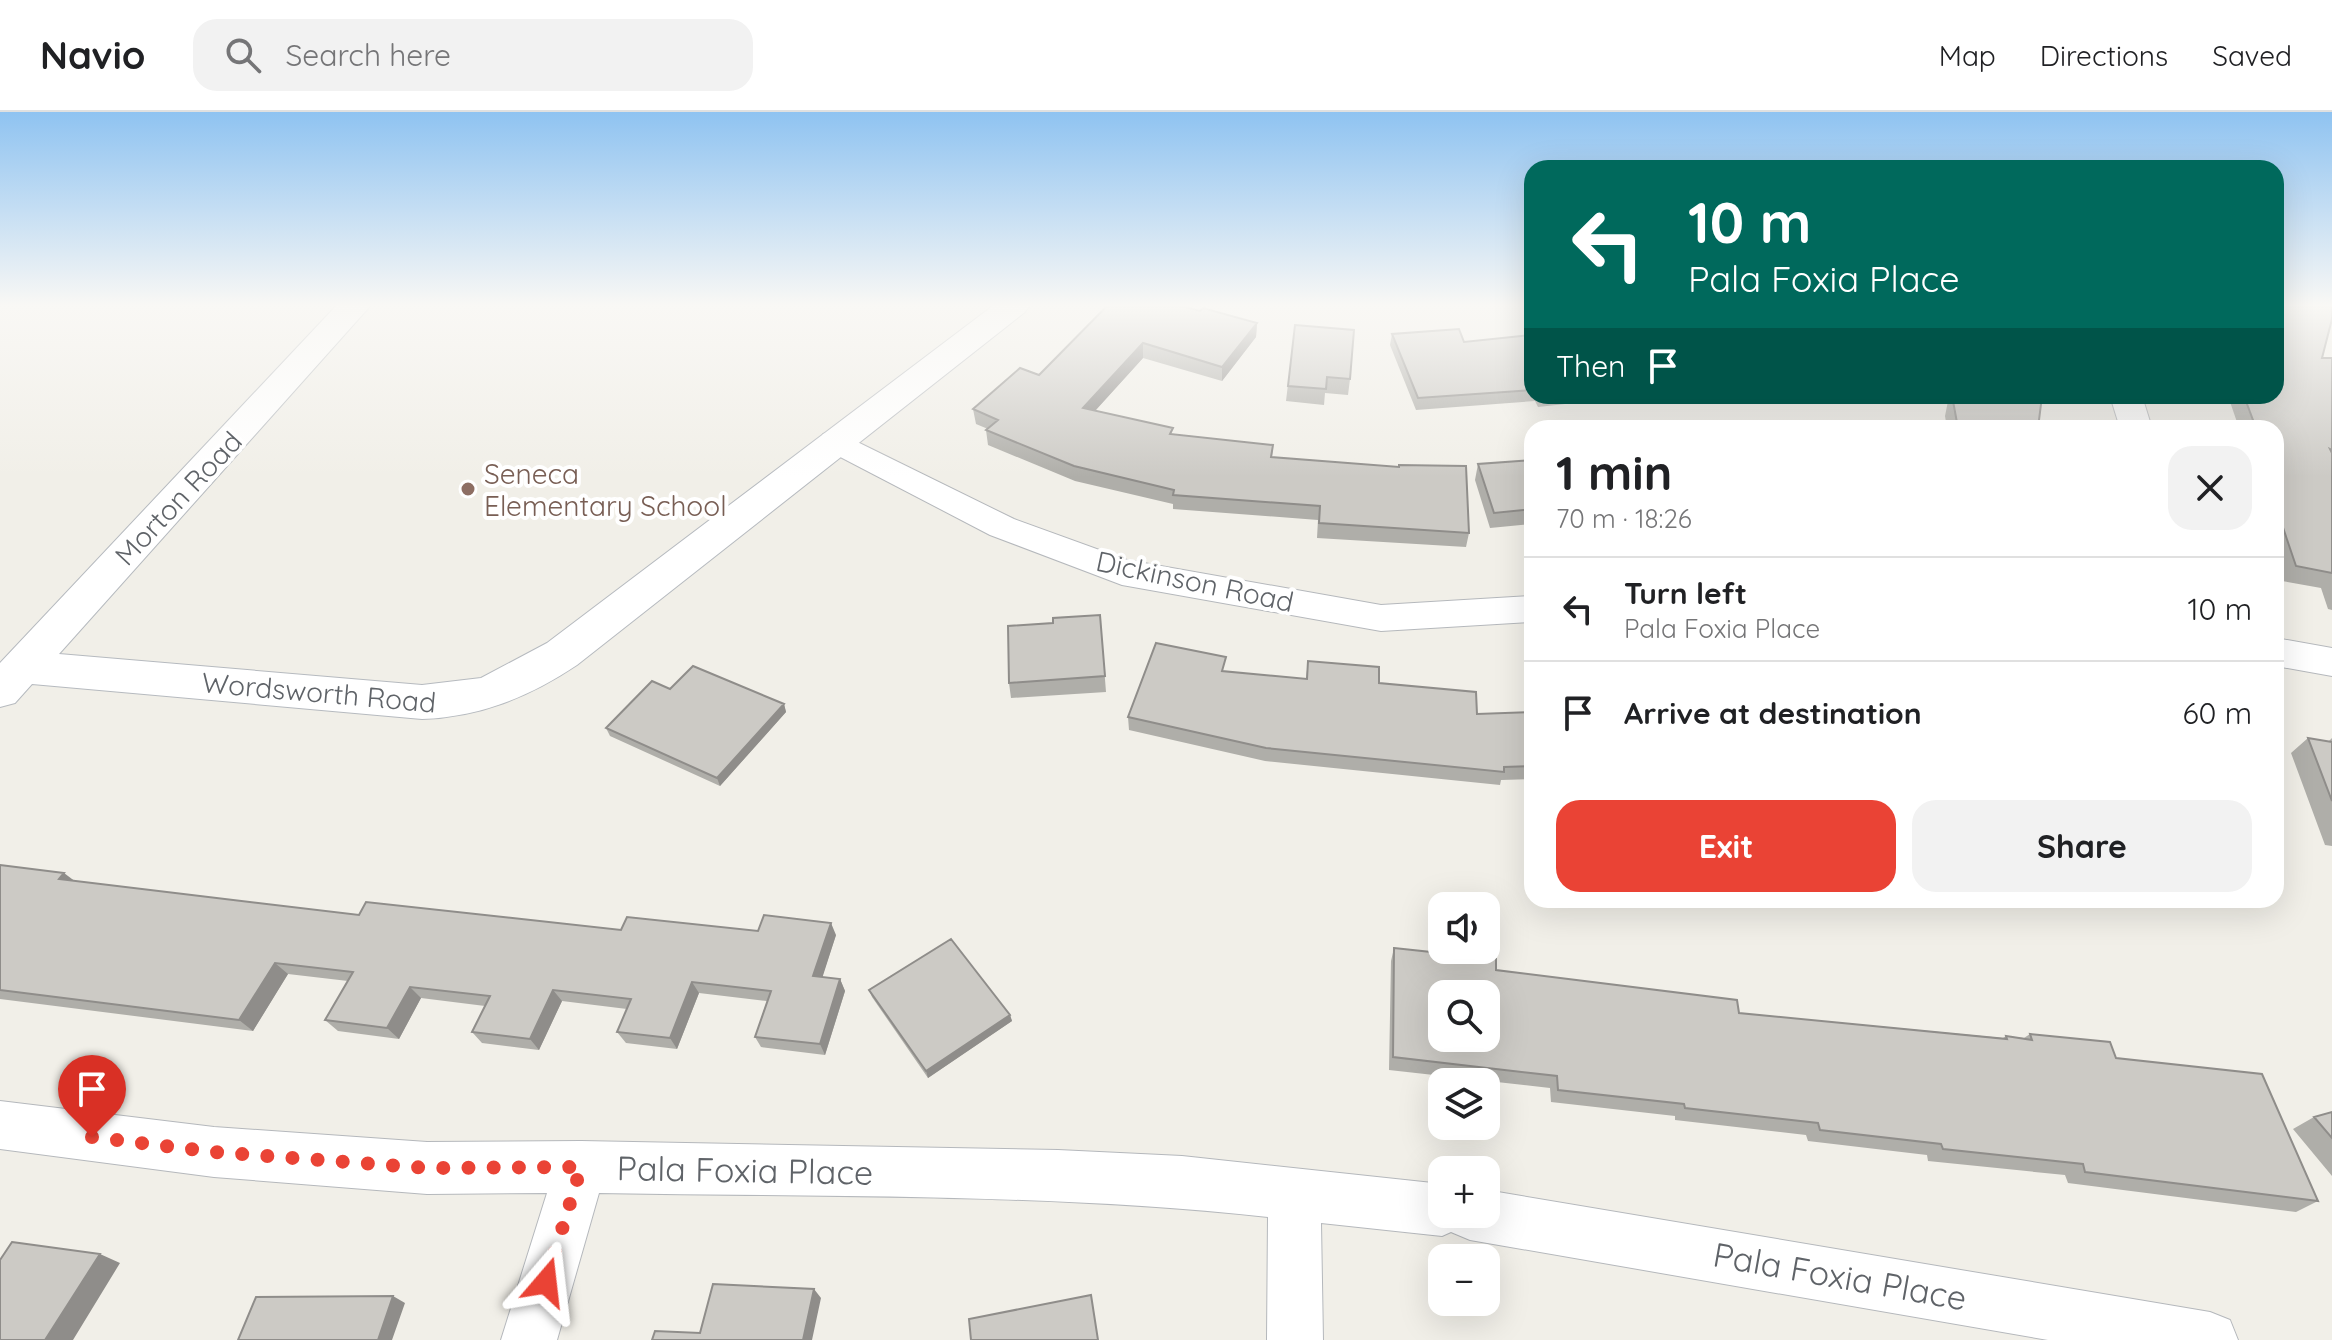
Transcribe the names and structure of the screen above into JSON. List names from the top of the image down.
{
  "streets": {
    "street": [
      "Morton Road",
      "Dickinson Road",
      "Wordsworth Road",
      "Pala Foxia Place"
    ]
  },
  "crossings": [
    ["Morton Road", "Wordsworth Road"],
    ["Dickinson Road", "Wordsworth Road"]
  ],
  "places": ["Seneca Elementary School"],
  "page": {
    "header": "Navio",
    "search": "Search here",
    "nav": ["Map", "Directions", "Saved"],
    "turn": ["10 m", "Pala Foxia Place"],
    "then": "Then",
    "heading": ["1 min", "70 m · 18:26"],
    "list": [
      {
        "name": "Turn left",
        "note": "Pala Foxia Place",
        "value": "10 m"
      },
      {
        "name": "Arrive at destination",
        "value": "60 m"
      }
    ],
    "buttons": ["Exit", "Share"],
    "map_buttons": ["+", "−"]
  }
}
